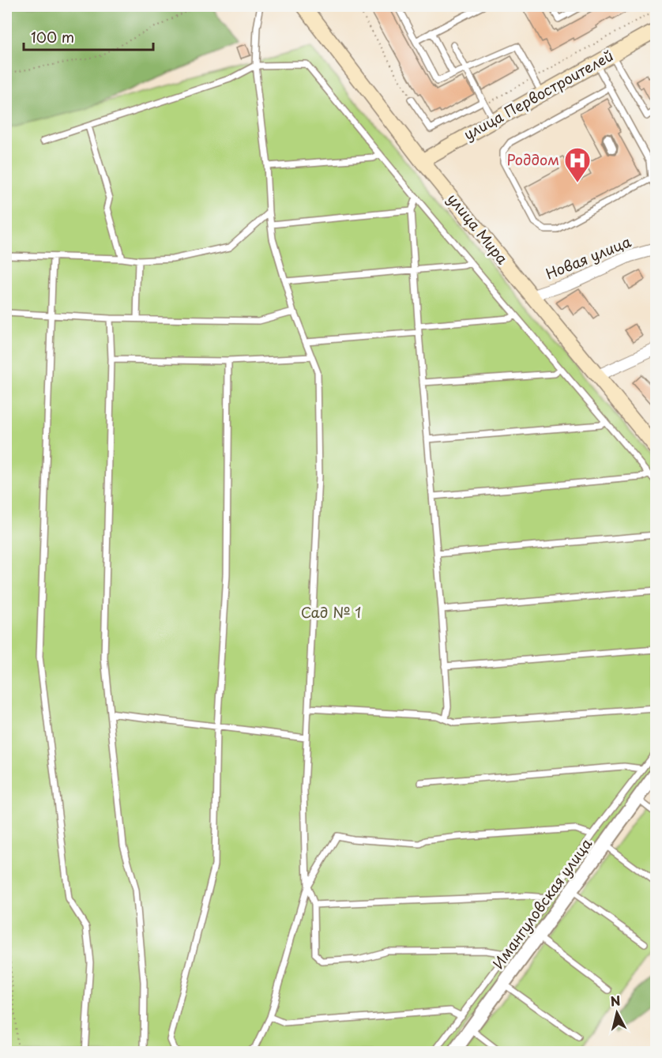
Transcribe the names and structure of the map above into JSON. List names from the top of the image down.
{
  "streets": {
    "main road": ["улица Первостроителей", "улица Мира"],
    "street": ["Новая улица", "Имангуловская улица"]
  },
  "crossings": [
    ["улица Первостроителей", "улица Мира"],
    ["улица Мира", "Новая улица"]
  ],
  "parks": ["Сад № 1"],
  "places": {
    "hospital": ["Роддом"]
  },
  "scale_bar": "100 m",
  "north": "top"
}
